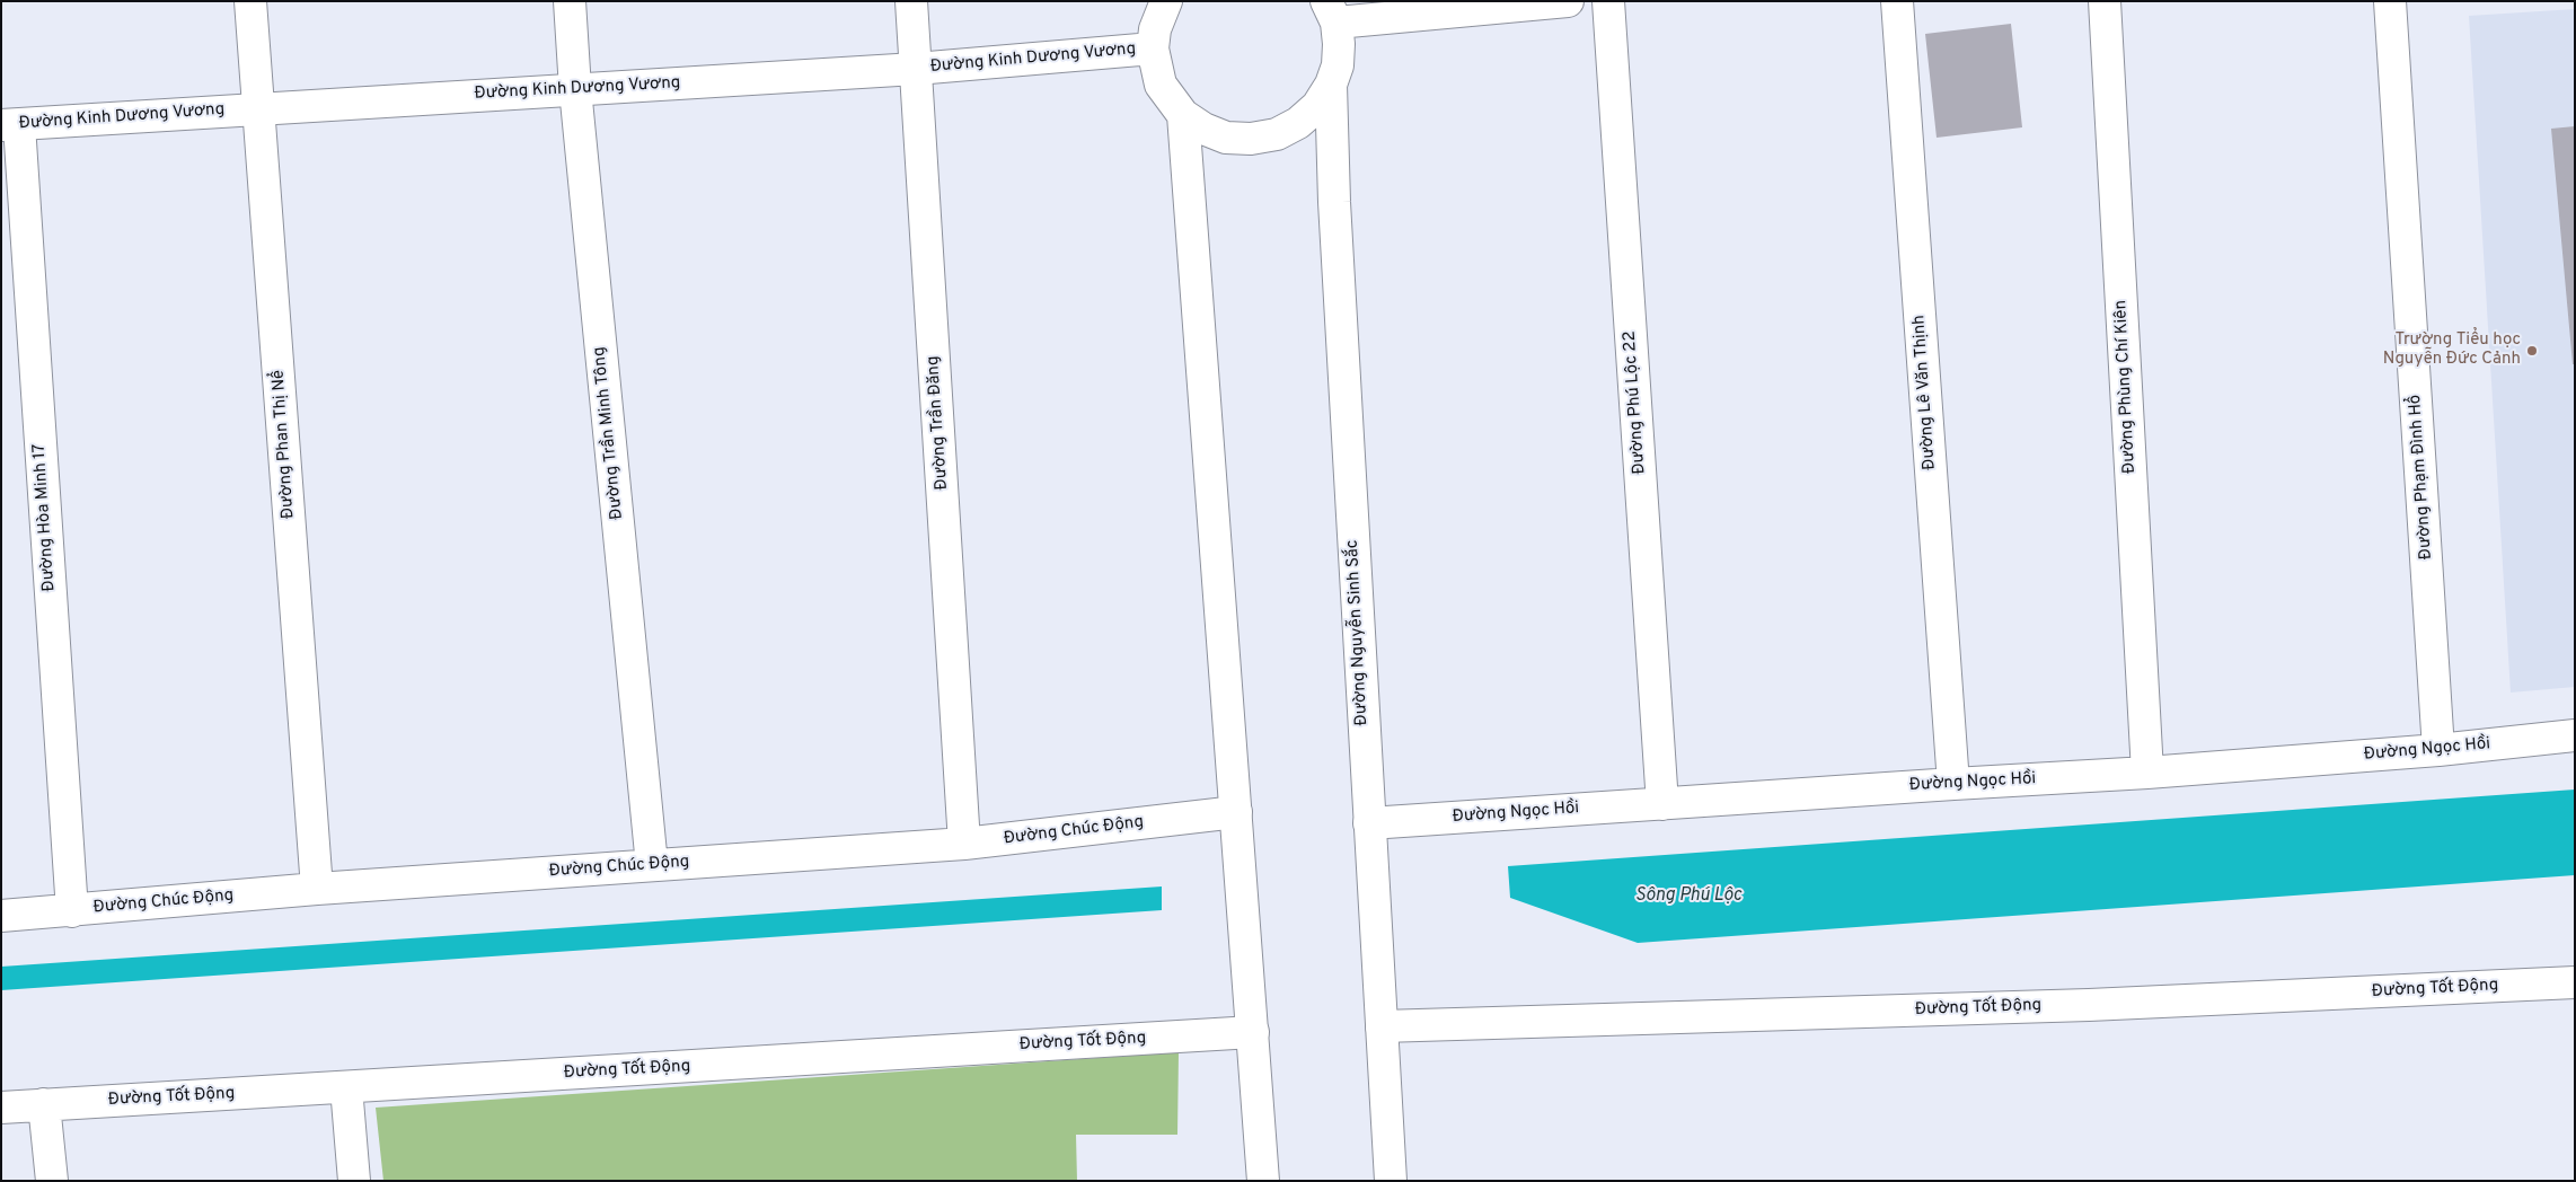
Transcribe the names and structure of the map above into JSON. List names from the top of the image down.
{
  "streets": {
    "street": [
      "Đường Kinh Dương Vương",
      "Đường Phùng Chí Kiên",
      "Đường Lê Văn Thịnh",
      "Đường Phú Lộc 22",
      "Đường Trần Đăng",
      "Đường Trần Minh Tông",
      "Đường Phan Thị Nể",
      "Đường Phạm Đình Hổ",
      "Đường Hòa Minh 17",
      "Đường Nguyễn Sinh Sắc",
      "Đường Ngọc Hồi",
      "Đường Chúc Động",
      "Đường Tốt Động"
    ]
  },
  "crossings": [
    ["Đường Kinh Dương Vương", "Đường Trần Đăng"],
    ["Đường Kinh Dương Vương", "Đường Trần Minh Tông"],
    ["Đường Kinh Dương Vương", "Đường Phan Thị Nể"],
    ["Đường Kinh Dương Vương", "Đường Hòa Minh 17"],
    ["Đường Phùng Chí Kiên", "Đường Ngọc Hồi"],
    ["Đường Lê Văn Thịnh", "Đường Ngọc Hồi"],
    ["Đường Phú Lộc 22", "Đường Ngọc Hồi"],
    ["Đường Trần Đăng", "Đường Chúc Động"],
    ["Đường Trần Minh Tông", "Đường Chúc Động"],
    ["Đường Phan Thị Nể", "Đường Chúc Động"],
    ["Đường Phạm Đình Hổ", "Đường Ngọc Hồi"],
    ["Đường Hòa Minh 17", "Đường Chúc Động"],
    ["Đường Nguyễn Sinh Sắc", "Đường Ngọc Hồi"],
    ["Đường Nguyễn Sinh Sắc", "Đường Tốt Động"]
  ],
  "water": ["Sông Phú Lộc"],
  "places": ["Trường Tiểu học Nguyễn Đức Cảnh"]
}
